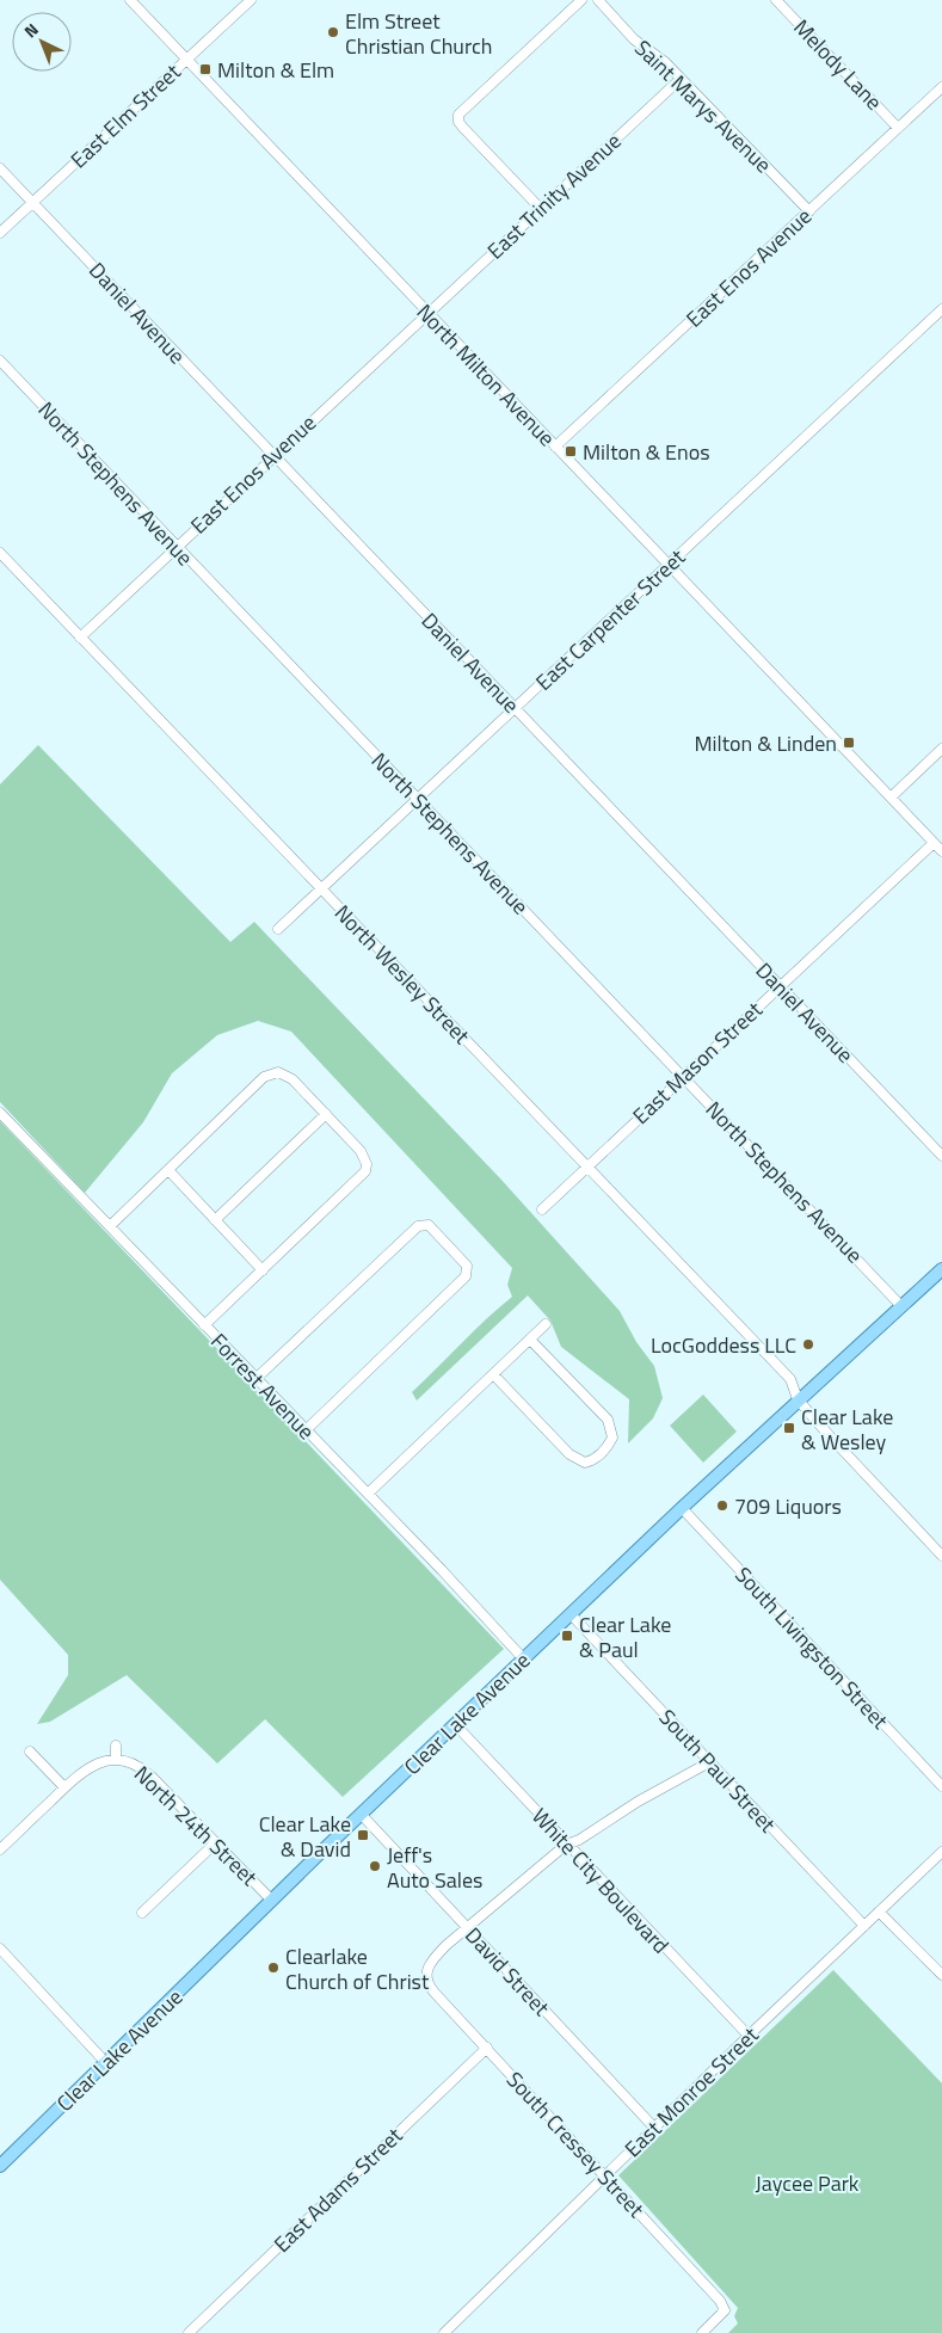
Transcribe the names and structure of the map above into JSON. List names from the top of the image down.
{
  "streets": {
    "main road": ["Clear Lake Avenue"],
    "street": [
      "Melody Lane",
      "Saint Marys Avenue",
      "East Elm Street",
      "East Trinity Avenue",
      "East Enos Avenue",
      "Daniel Avenue",
      "North Milton Avenue",
      "North Stephens Avenue",
      "East Carpenter Street",
      "North Wesley Street",
      "East Mason Street",
      "Forrest Avenue",
      "South Livingston Street",
      "South Paul Street",
      "North 24th Street",
      "White City Boulevard",
      "David Street",
      "East Monroe Street",
      "South Cressey Street",
      "East Adams Street"
    ]
  },
  "crossings": [
    ["Melody Lane", "East Enos Avenue"],
    ["Saint Marys Avenue", "East Trinity Avenue"],
    ["Saint Marys Avenue", "East Enos Avenue"],
    ["East Elm Street", "Daniel Avenue"],
    ["East Elm Street", "North Milton Avenue"],
    ["East Trinity Avenue", "East Enos Avenue"],
    ["East Trinity Avenue", "North Milton Avenue"],
    ["East Enos Avenue", "Daniel Avenue"],
    ["East Enos Avenue", "North Milton Avenue"],
    ["East Enos Avenue", "North Stephens Avenue"],
    ["East Enos Avenue", "North Wesley Street"],
    ["Daniel Avenue", "East Carpenter Street"],
    ["Daniel Avenue", "East Mason Street"],
    ["North Milton Avenue", "East Carpenter Street"],
    ["North Milton Avenue", "East Mason Street"],
    ["North Stephens Avenue", "East Carpenter Street"],
    ["North Stephens Avenue", "East Mason Street"],
    ["North Stephens Avenue", "Clear Lake Avenue"],
    ["East Carpenter Street", "North Wesley Street"],
    ["North Wesley Street", "East Mason Street"],
    ["North Wesley Street", "Clear Lake Avenue"],
    ["Forrest Avenue", "Clear Lake Avenue"],
    ["South Livingston Street", "Clear Lake Avenue"],
    ["Clear Lake Avenue", "South Paul Street"],
    ["Clear Lake Avenue", "North 24th Street"],
    ["Clear Lake Avenue", "White City Boulevard"],
    ["Clear Lake Avenue", "David Street"],
    ["South Paul Street", "East Monroe Street"],
    ["White City Boulevard", "East Monroe Street"],
    ["David Street", "East Monroe Street"],
    ["David Street", "South Cressey Street"],
    ["East Monroe Street", "South Cressey Street"],
    ["South Cressey Street", "East Adams Street"]
  ],
  "parks": ["Jaycee Park"],
  "places": {
    "other": [
      "Elm Street Christian Church",
      "LocGoddess LLC",
      "709 Liquors",
      "Jeff's Auto Sales",
      "Clearlake Church of Christ"
    ],
    "transit": [
      "Milton & Elm",
      "Milton & Enos",
      "Milton & Linden",
      "Clear Lake & Wesley",
      "Clear Lake & Paul",
      "Clear Lake & David"
    ]
  },
  "north": "top left"
}
